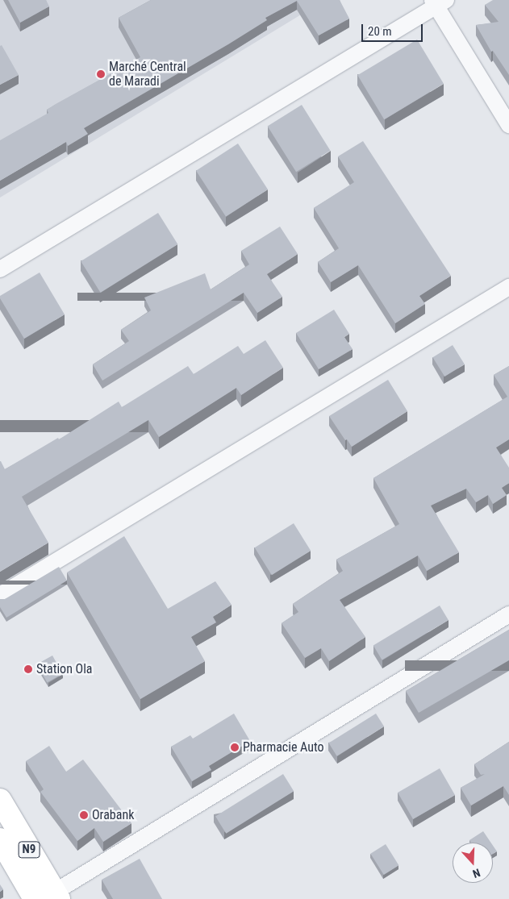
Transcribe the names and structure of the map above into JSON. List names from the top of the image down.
{
  "streets": {
    "highway": ["N9"]
  },
  "places": [
    "Marché Central de Maradi",
    "Station Ola",
    "Pharmacie Auto",
    "Orabank"
  ],
  "scale_bar": "20 m",
  "north": "bottom"
}
